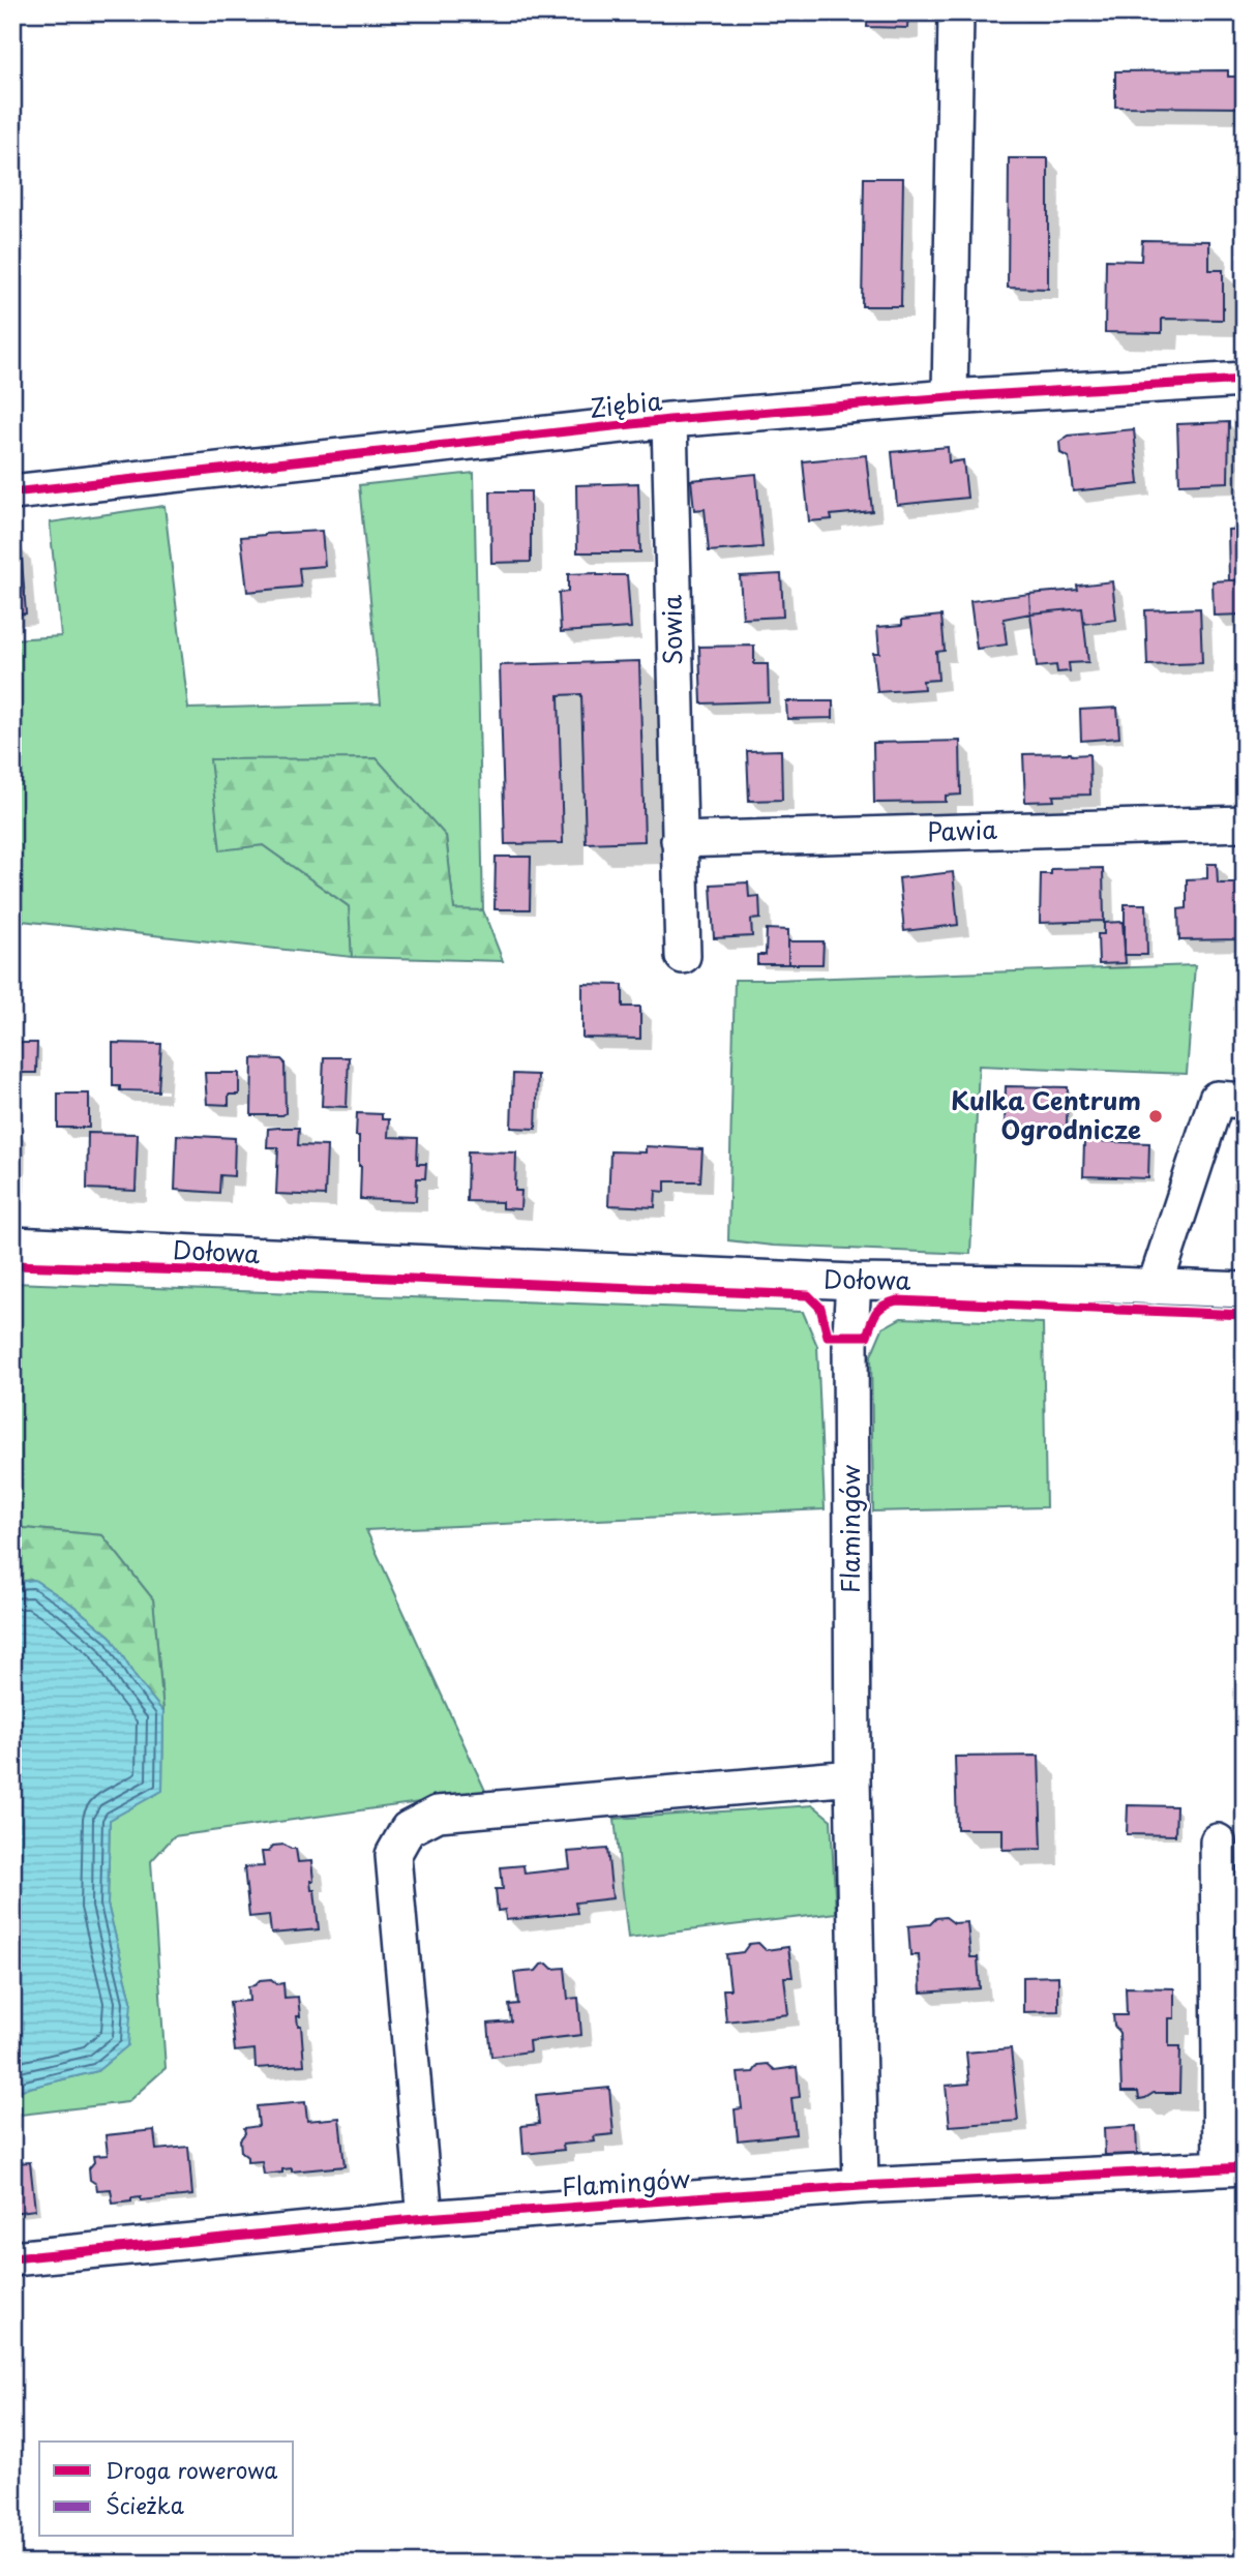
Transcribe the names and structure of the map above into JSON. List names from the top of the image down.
{
  "streets": {
    "street": [
      "Ziębia",
      "Sowia",
      "Pawia",
      "Dołowa",
      "Flamingów"
    ]
  },
  "crossings": [
    ["Ziębia", "Sowia"],
    ["Sowia", "Pawia"],
    ["Dołowa", "Flamingów"]
  ],
  "places": ["Kulka Centrum Ogrodnicze"],
  "legend": ["Droga rowerowa", "Ścieżka"]
}
